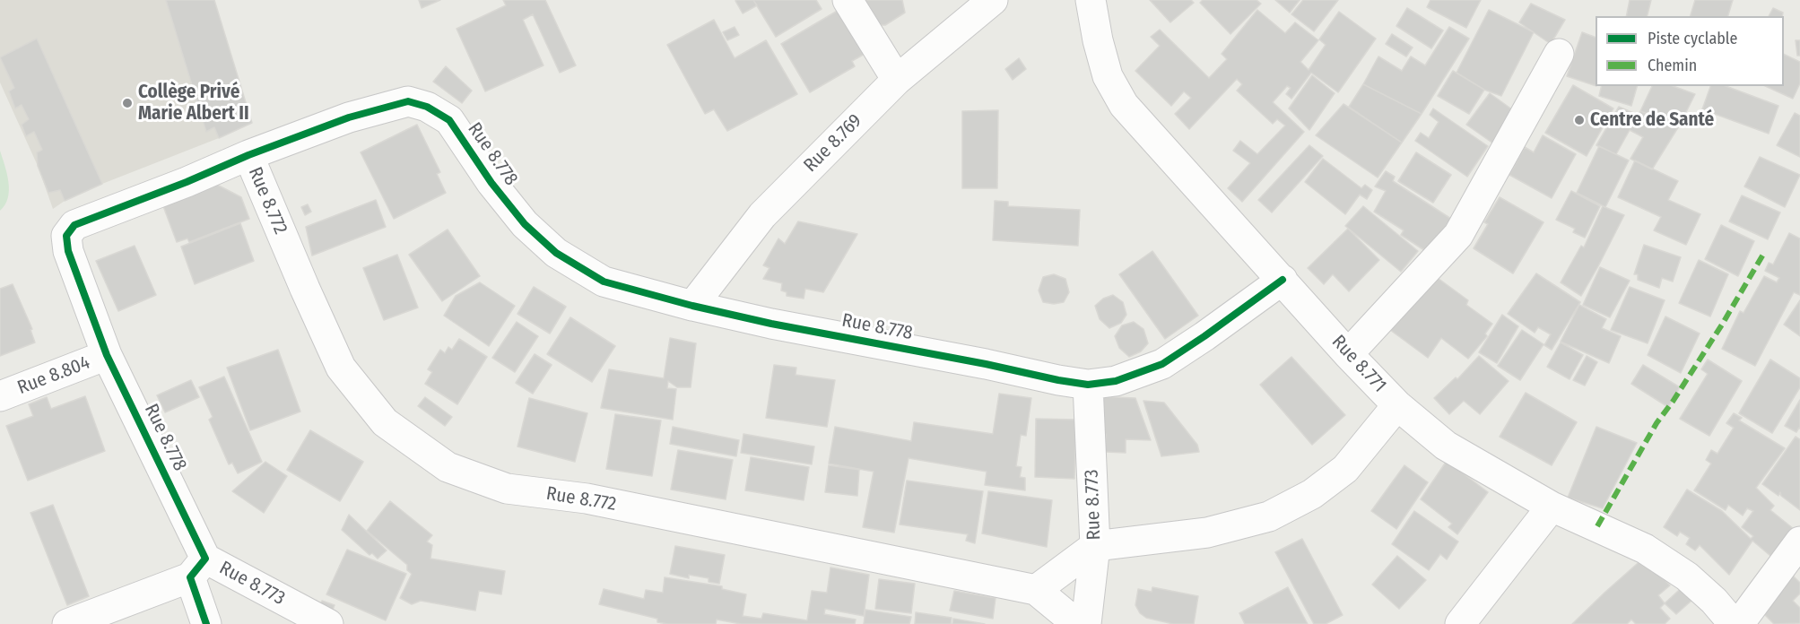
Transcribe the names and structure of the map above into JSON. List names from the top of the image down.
{
  "streets": {
    "street": [
      "Rue 8.769",
      "Rue 8.778",
      "Rue 8.772",
      "Rue 8.771",
      "Rue 8.804",
      "Rue 8.773"
    ]
  },
  "crossings": [
    ["Rue 8.769", "Rue 8.778"],
    ["Rue 8.778", "Rue 8.772"],
    ["Rue 8.778", "Rue 8.771"],
    ["Rue 8.778", "Rue 8.804"],
    ["Rue 8.778", "Rue 8.773"]
  ],
  "places": ["Collège Privé Marie Albert II", "Centre de Santé"],
  "legend": ["Piste cyclable", "Chemin"]
}
